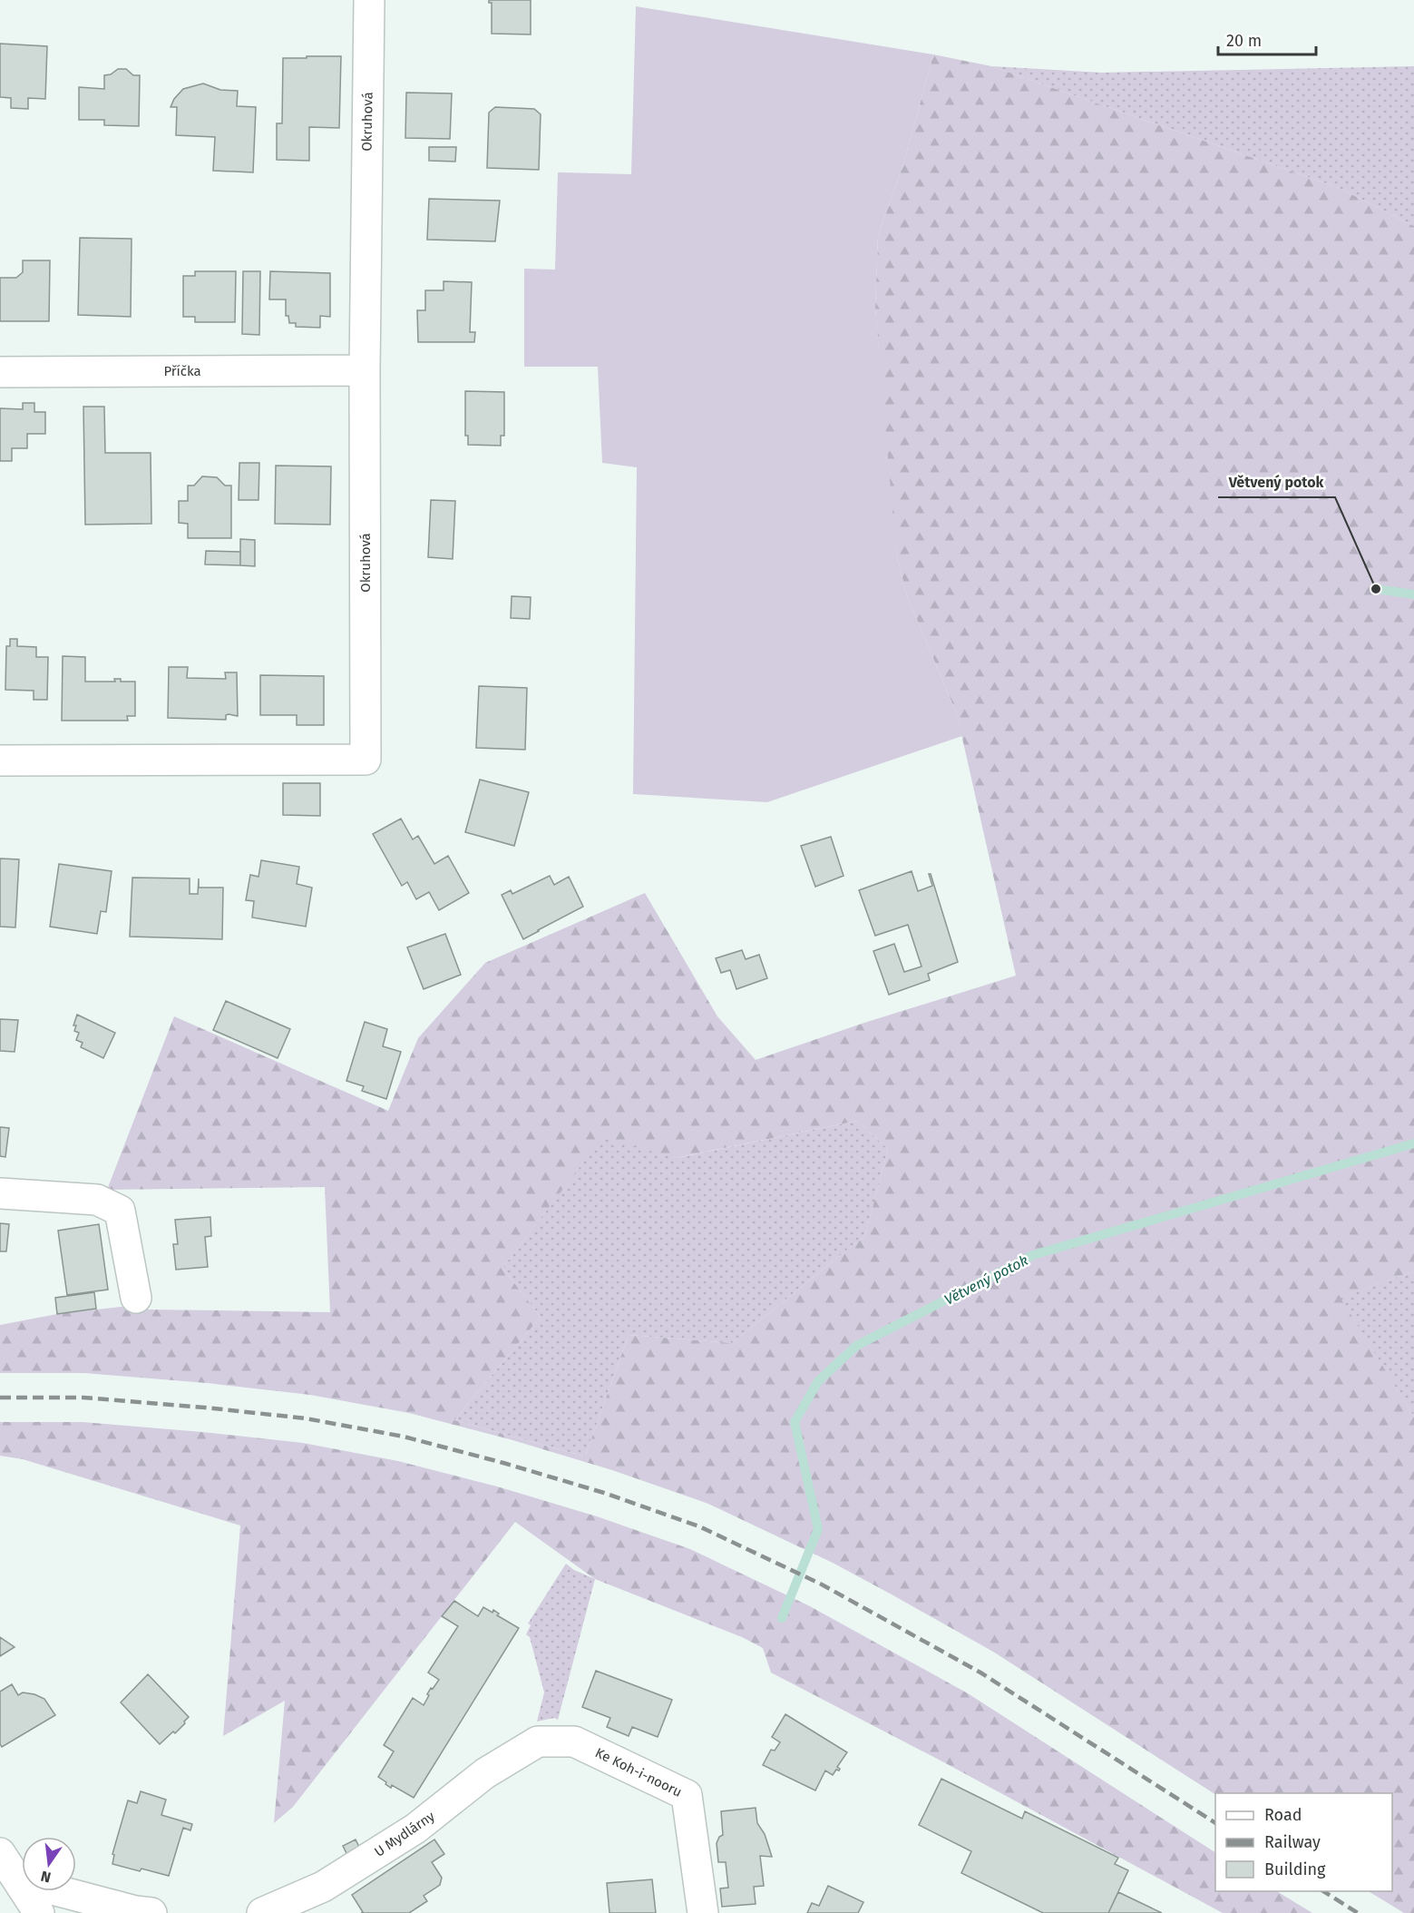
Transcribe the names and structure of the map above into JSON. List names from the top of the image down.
{
  "streets": {
    "street": [
      "Okruhová",
      "Příčka",
      "Ke Koh-i-nooru",
      "U Mydlárny"
    ]
  },
  "crossings": [
    ["Okruhová", "Příčka"],
    ["Ke Koh-i-nooru", "U Mydlárny"]
  ],
  "water": ["Větvený potok"],
  "places": ["Větvený potok"],
  "legend": ["Road", "Railway", "Building"],
  "scale_bar": "20 m",
  "north": "bottom"
}
